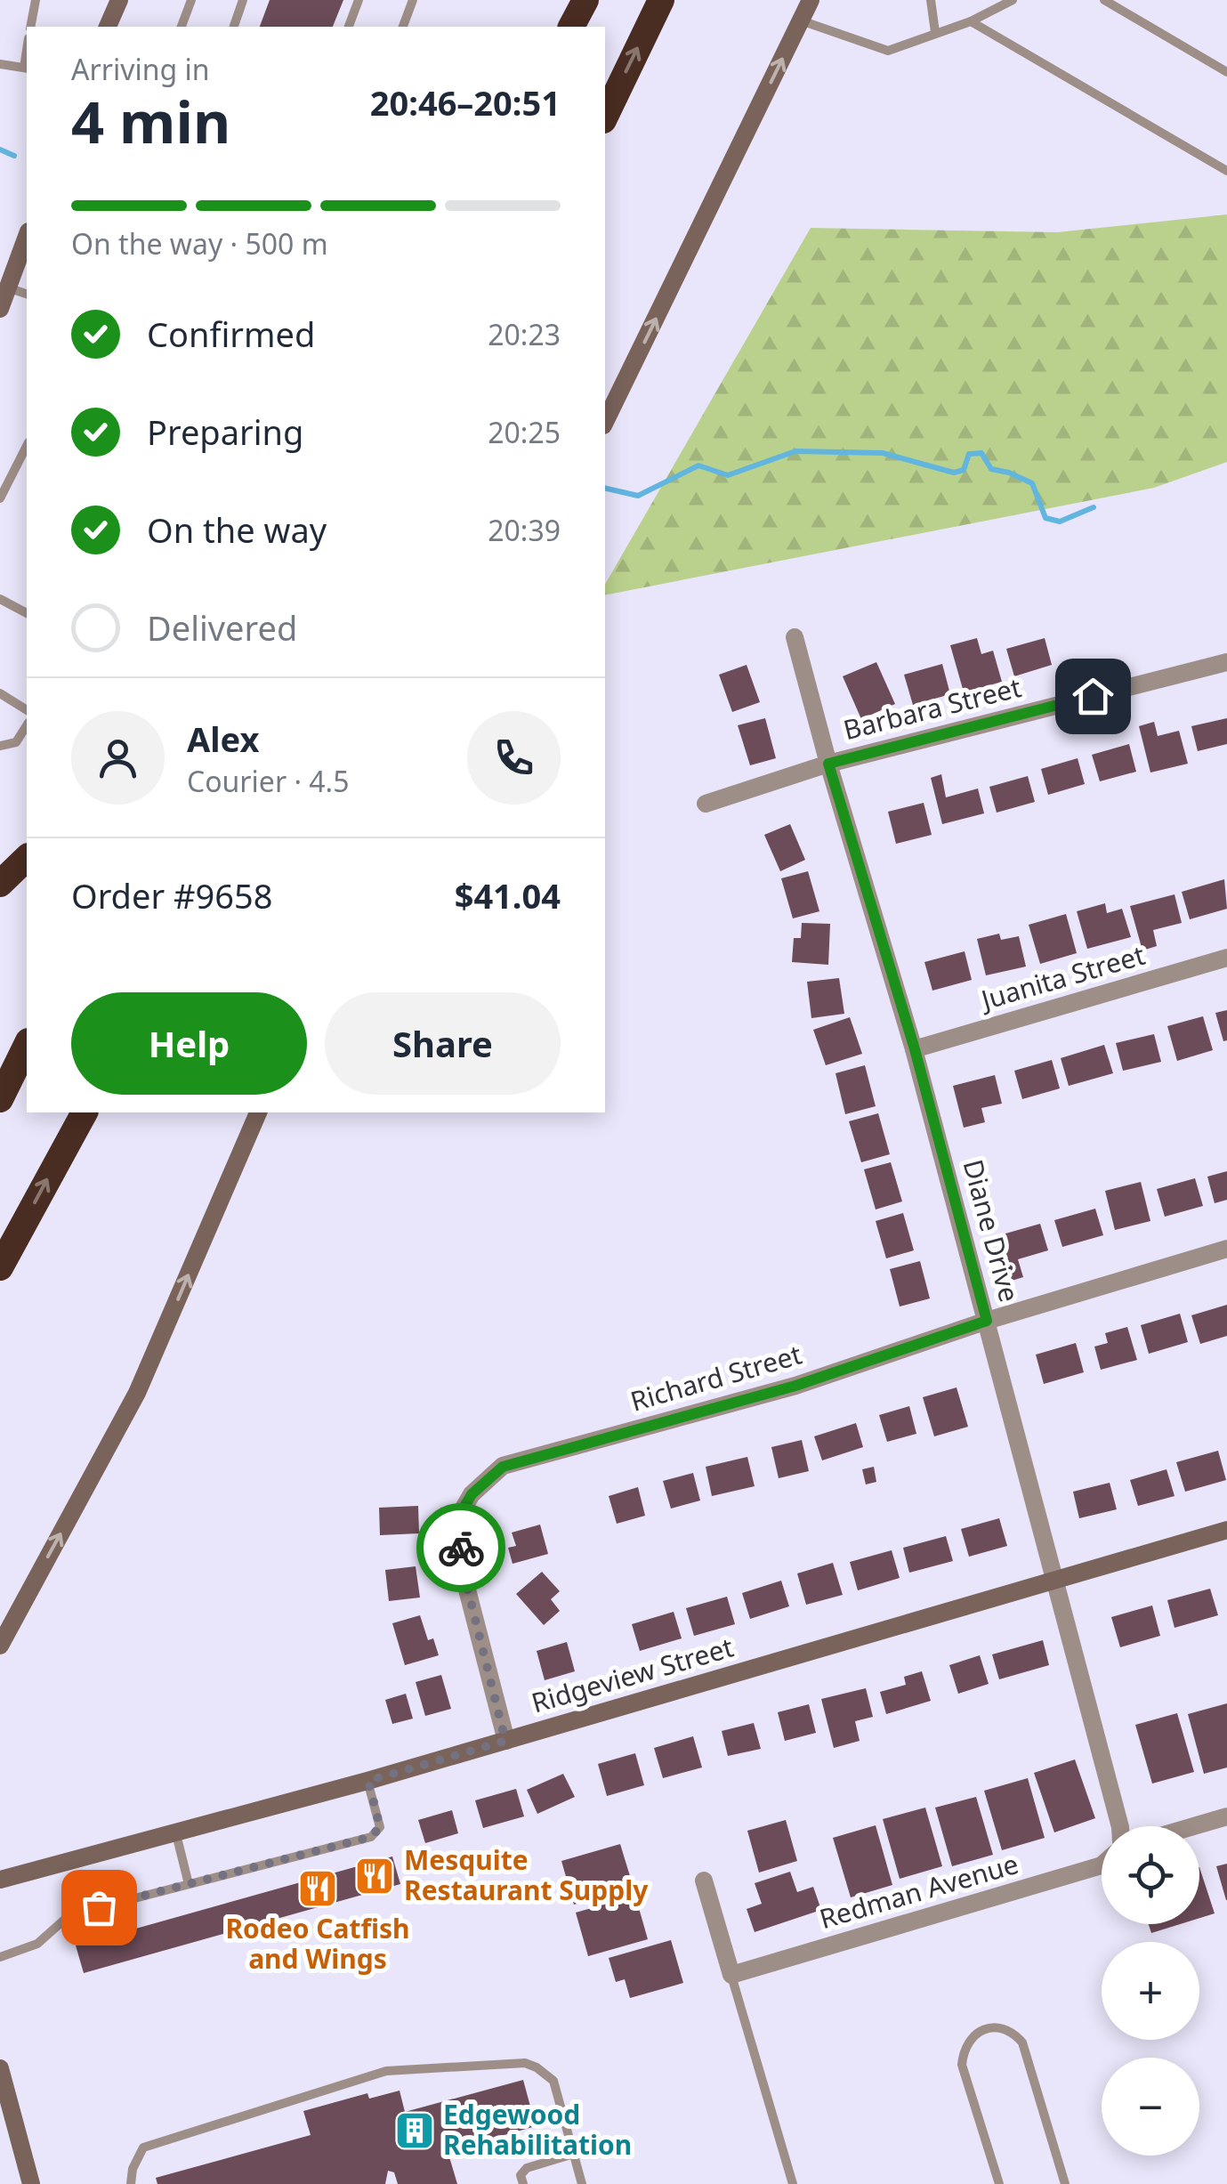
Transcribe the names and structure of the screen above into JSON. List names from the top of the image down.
{
  "streets": {
    "street": [
      "Barbara Street",
      "Juanita Street",
      "Diane Drive",
      "Richard Street",
      "Ridgeview Street",
      "Redman Avenue"
    ]
  },
  "crossings": [
    ["Barbara Street", "Diane Drive"],
    ["Juanita Street", "Diane Drive"],
    ["Diane Drive", "Richard Street"],
    ["Diane Drive", "Ridgeview Street"],
    ["Richard Street", "Ridgeview Street"]
  ],
  "places": {
    "restaurant": ["Mesquite Restaurant Supply", "Rodeo Catfish and Wings"],
    "building": ["Edgewood Rehabilitation"]
  },
  "page": {
    "heading": ["4 min", "Arriving in", "20:46–20:51"],
    "panel": [
      "Alex",
      "Courier · 4.5",
      "Order #9658",
      "$41.04"
    ],
    "bar": "On the way · 500 m",
    "list": [
      ["Confirmed", "20:23"],
      ["Preparing", "20:25"],
      ["On the way", "20:39"],
      "Delivered"
    ],
    "buttons": ["Help", "Share"],
    "map_buttons": ["+", "−"]
  }
}
